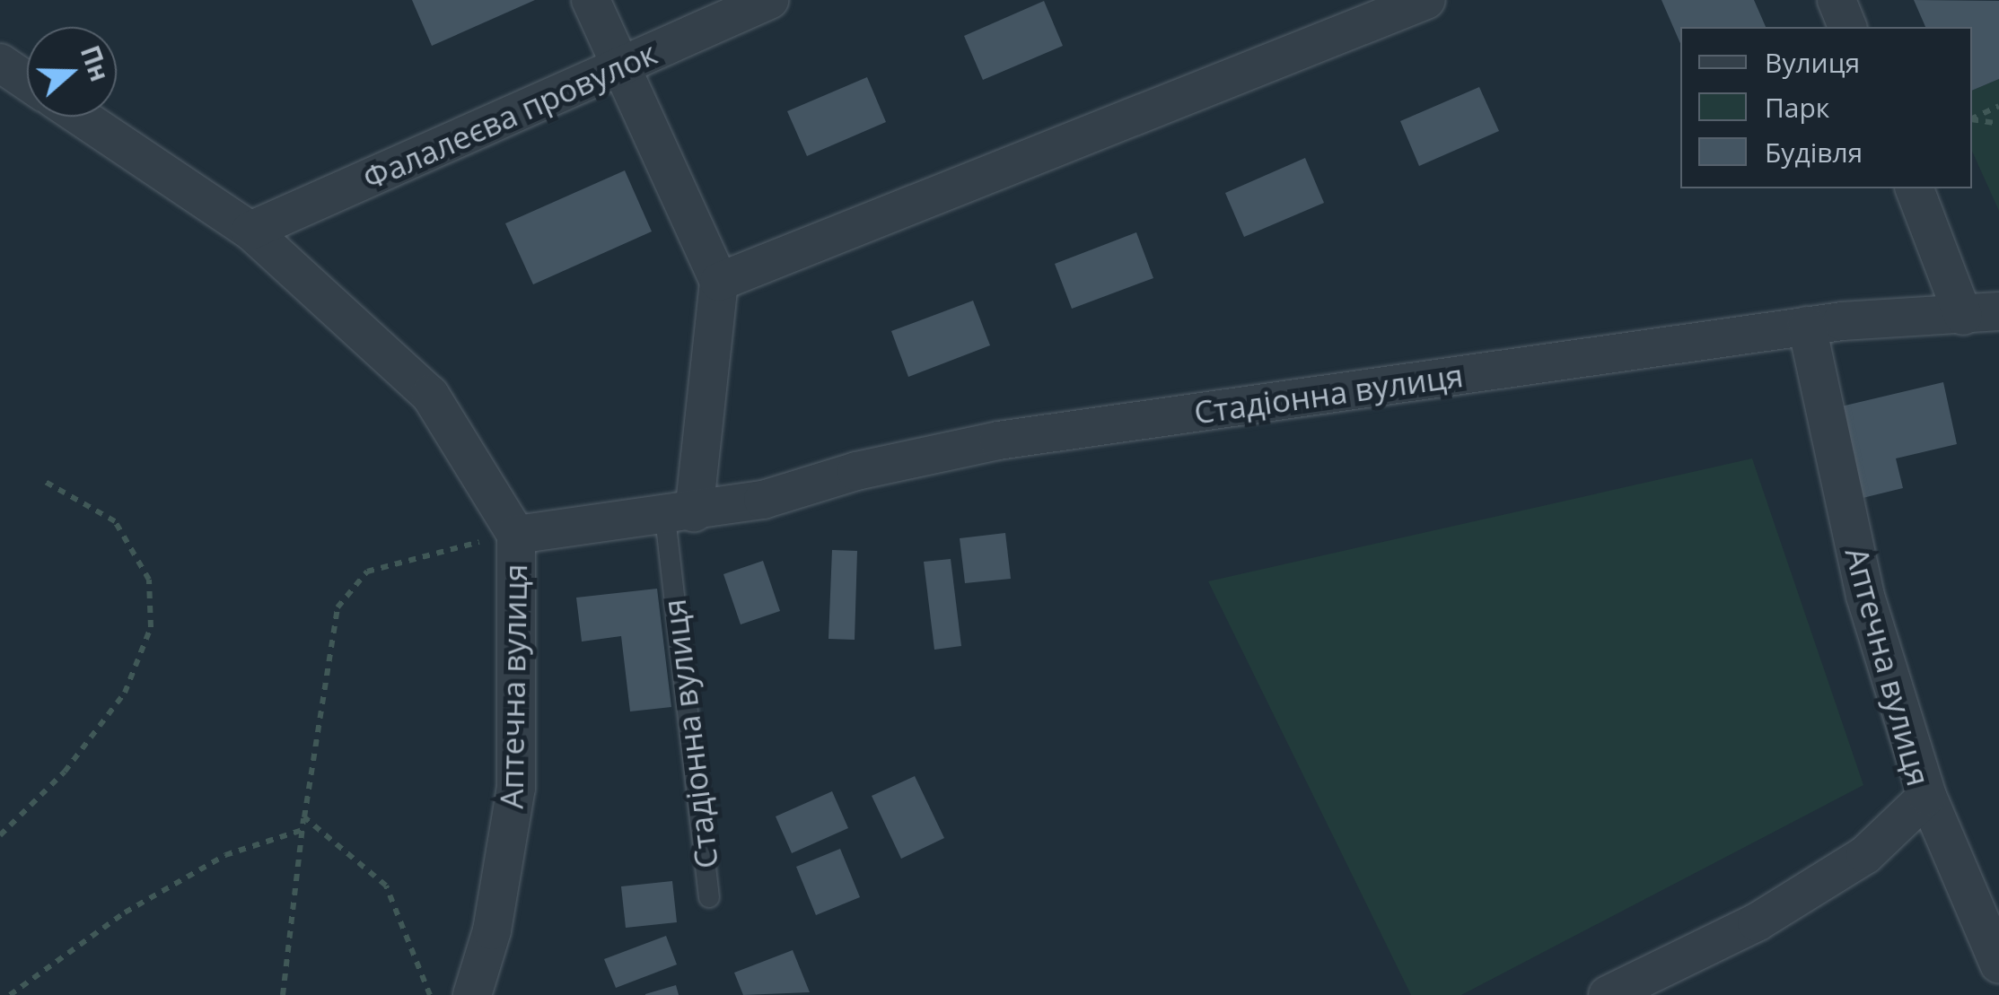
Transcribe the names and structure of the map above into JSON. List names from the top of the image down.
{
  "streets": {
    "street": ["Фалалеєва провулок", "Стадіонна вулиця", "Аптечна вулиця"]
  },
  "crossings": [
    ["Стадіонна вулиця", "Аптечна вулиця"]
  ],
  "legend": ["Вулиця", "Парк", "Будівля"],
  "north": "right"
}
